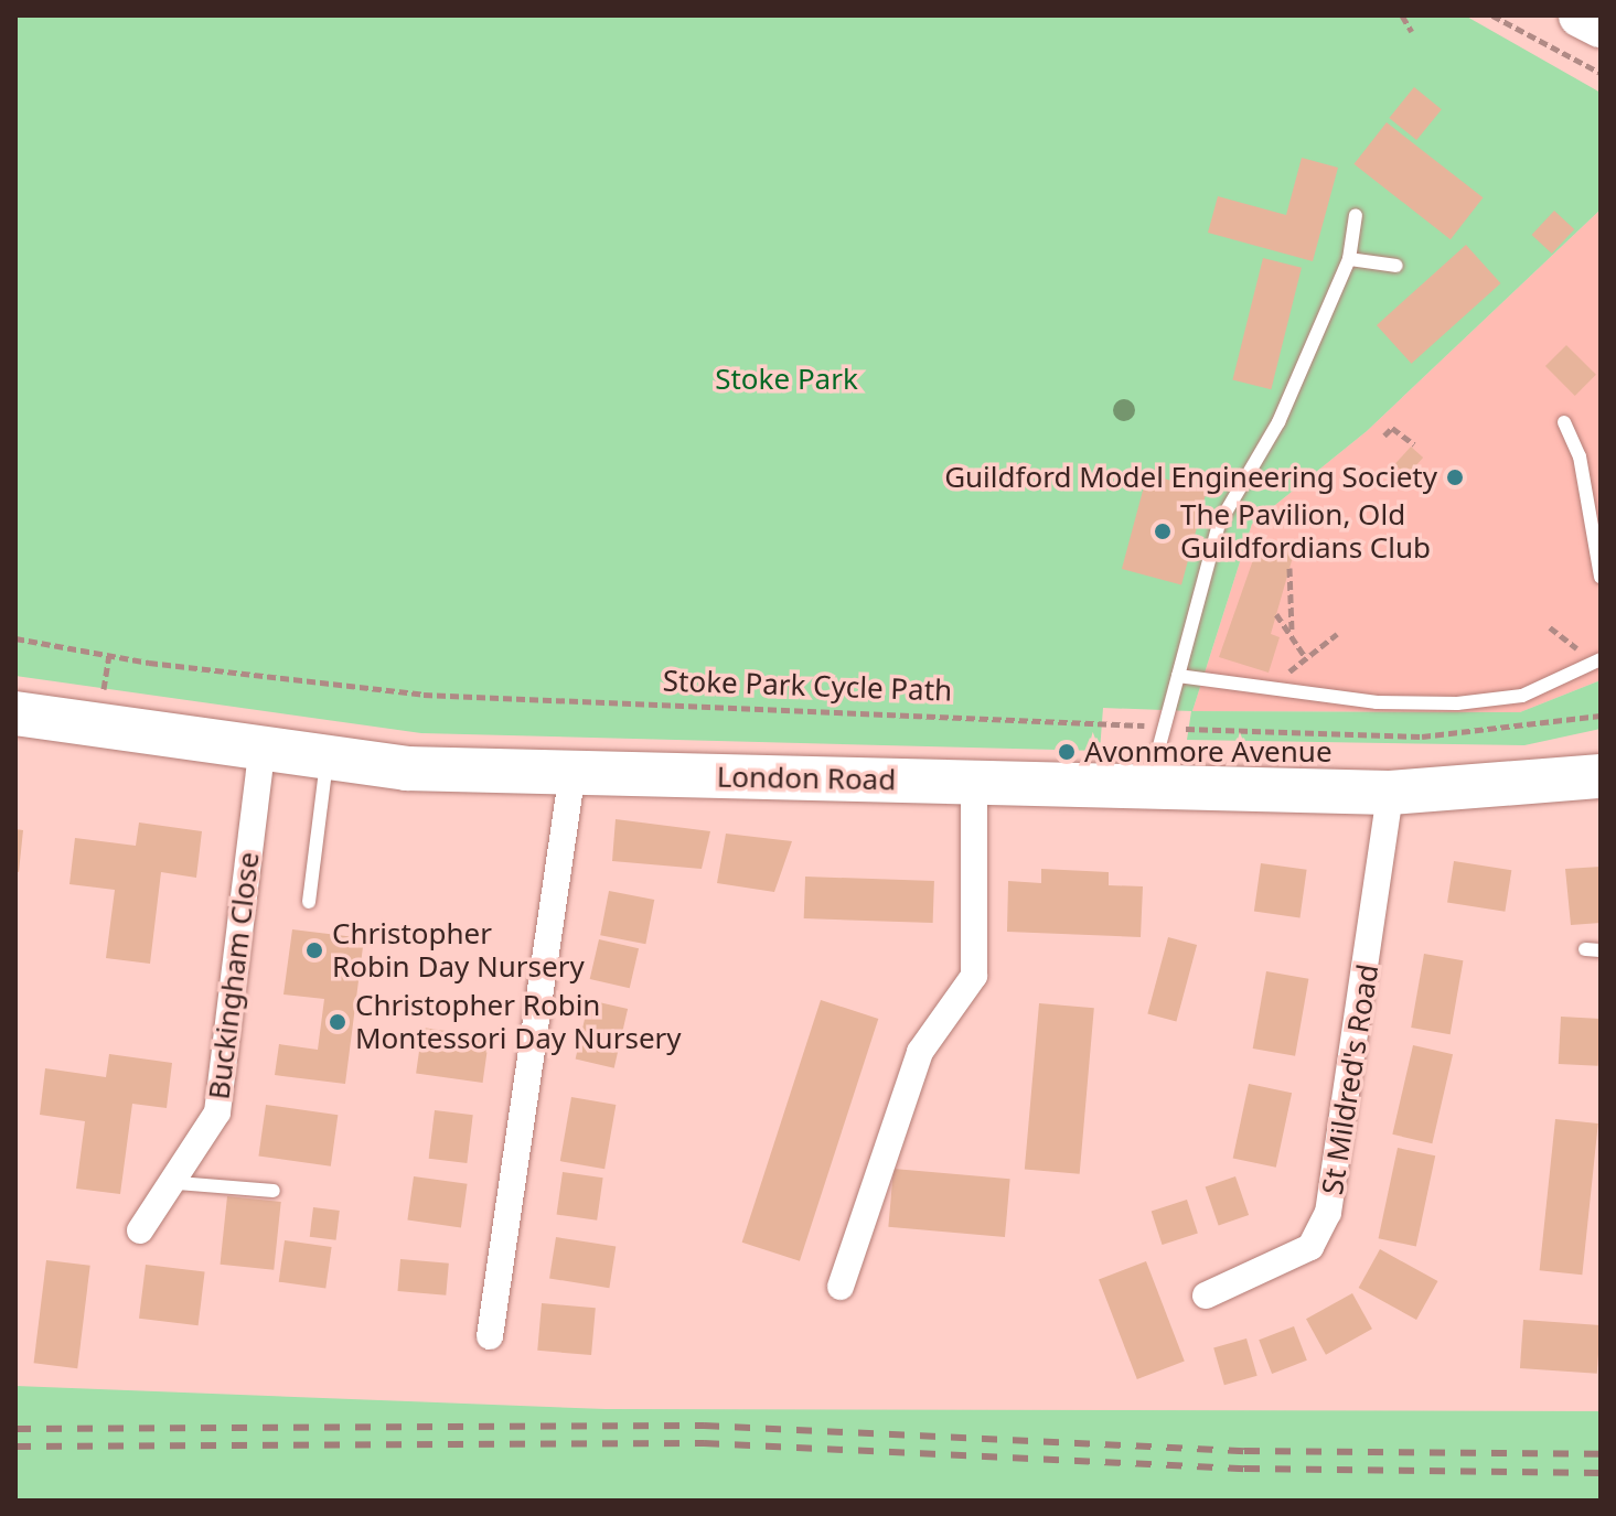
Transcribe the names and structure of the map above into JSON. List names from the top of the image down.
{
  "streets": {
    "main road": ["London Road"],
    "street": ["Buckingham Close", "St Mildred's Road"],
    "path": ["Stoke Park Cycle Path"]
  },
  "crossings": [
    ["London Road", "Buckingham Close"],
    ["London Road", "St Mildred's Road"]
  ],
  "parks": ["Stoke Park"],
  "places": [
    "Guildford Model Engineering Society",
    "The Pavilion, Old Guildfordians Club",
    "Avonmore Avenue",
    "Christopher Robin Day Nursery",
    "Christopher Robin Montessori Day Nursery"
  ]
}
